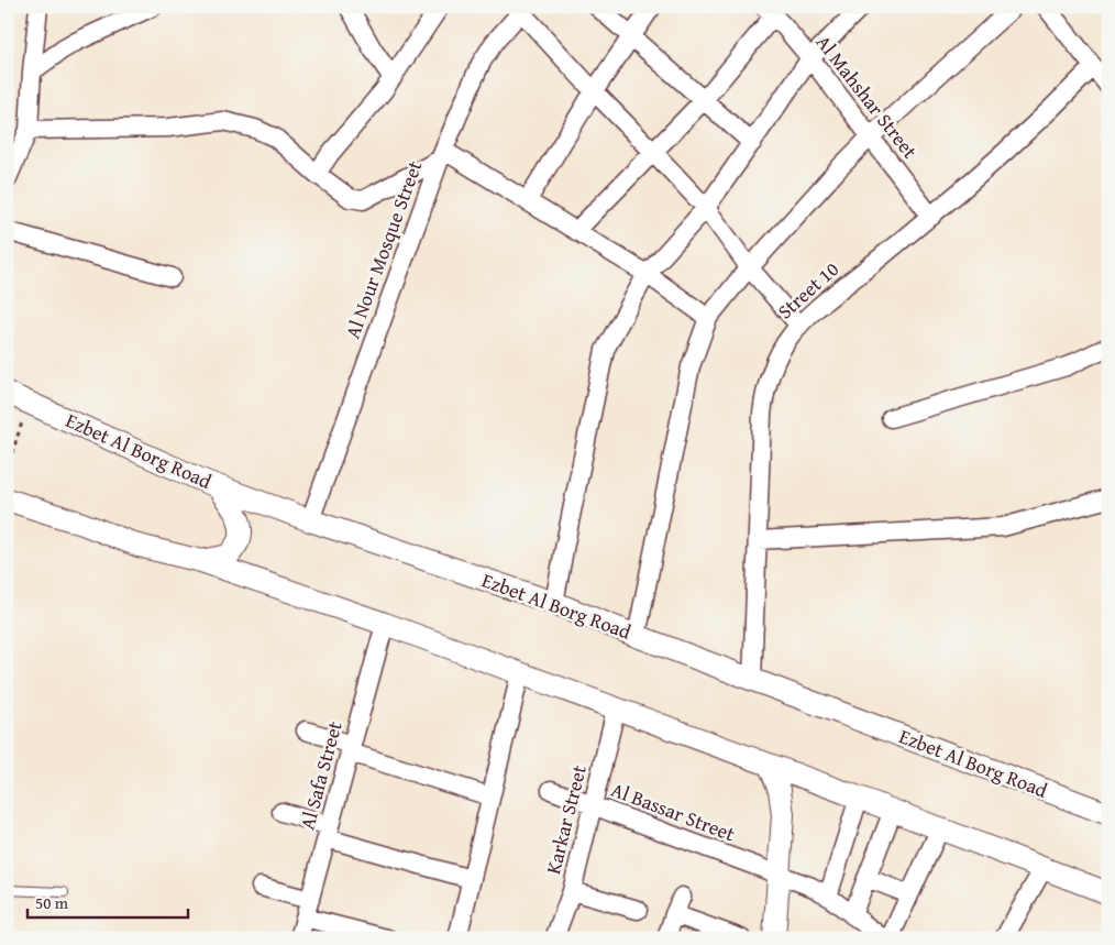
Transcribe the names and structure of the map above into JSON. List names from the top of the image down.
{
  "streets": {
    "street": [
      "Al Mahshar Street",
      "Al Nour Mosque Street",
      "Street 10",
      "Ezbet Al Borg Road",
      "Al Safa Street",
      "Al Bassar Street",
      "Karkar Street"
    ]
  },
  "crossings": [
    ["Al Mahshar Street", "Street 10"],
    ["Al Nour Mosque Street", "Ezbet Al Borg Road"],
    ["Street 10", "Ezbet Al Borg Road"],
    ["Al Bassar Street", "Karkar Street"]
  ],
  "scale_bar": "50 m"
}
